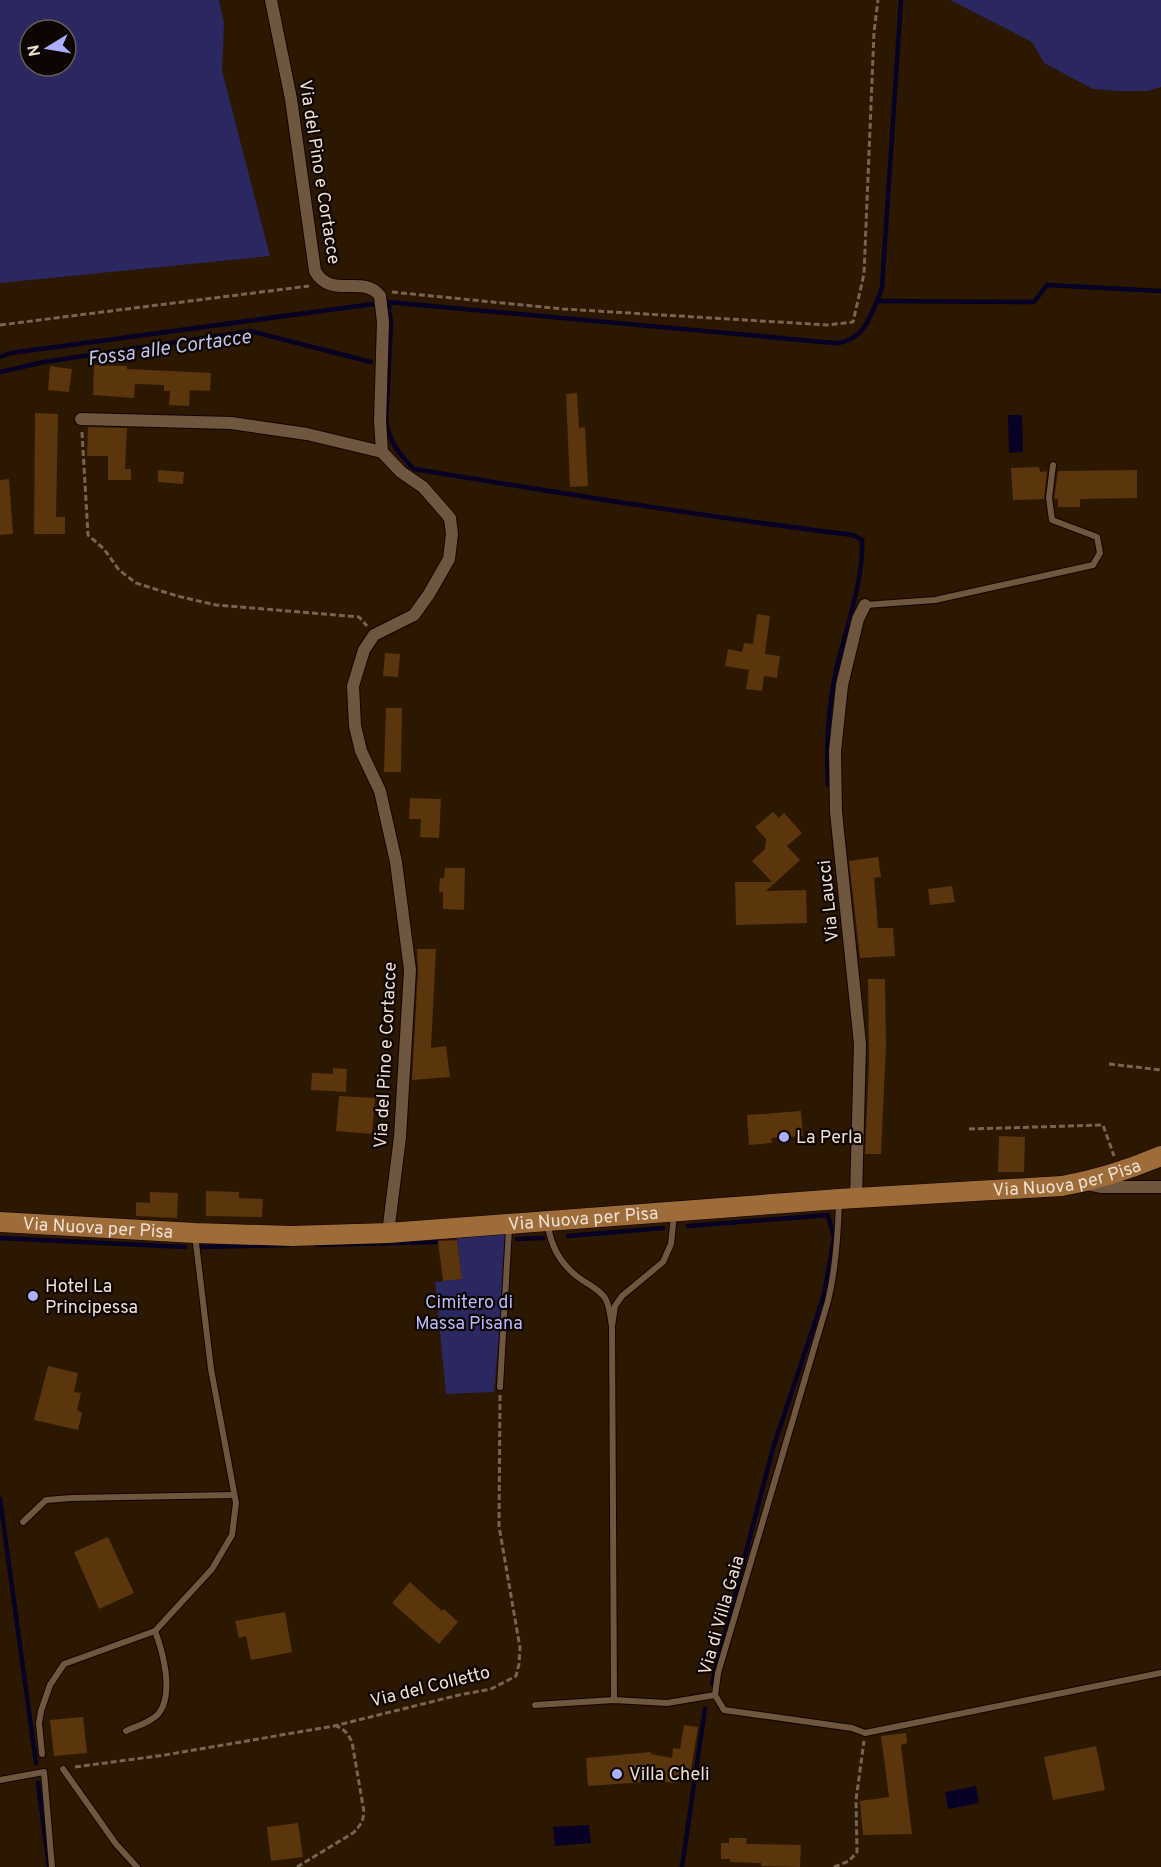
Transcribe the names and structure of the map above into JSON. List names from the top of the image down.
{
  "streets": {
    "main road": ["Via Nuova per Pisa"],
    "street": ["Via del Pino e Cortacce", "Via Laucci"],
    "lane": ["Via di Villa Gaia"],
    "path": ["Via del Colletto"]
  },
  "crossings": [
    ["Via del Pino e Cortacce", "Via Nuova per Pisa"],
    ["Via Laucci", "Via Nuova per Pisa"],
    ["Via Laucci", "Via di Villa Gaia"],
    ["Via Nuova per Pisa", "Via di Villa Gaia"]
  ],
  "water": ["Fossa alle Cortacce"],
  "parks": ["Cimitero di Massa Pisana"],
  "places": ["La Perla", "Hotel La Principessa", "Villa Cheli"],
  "north": "left"
}
